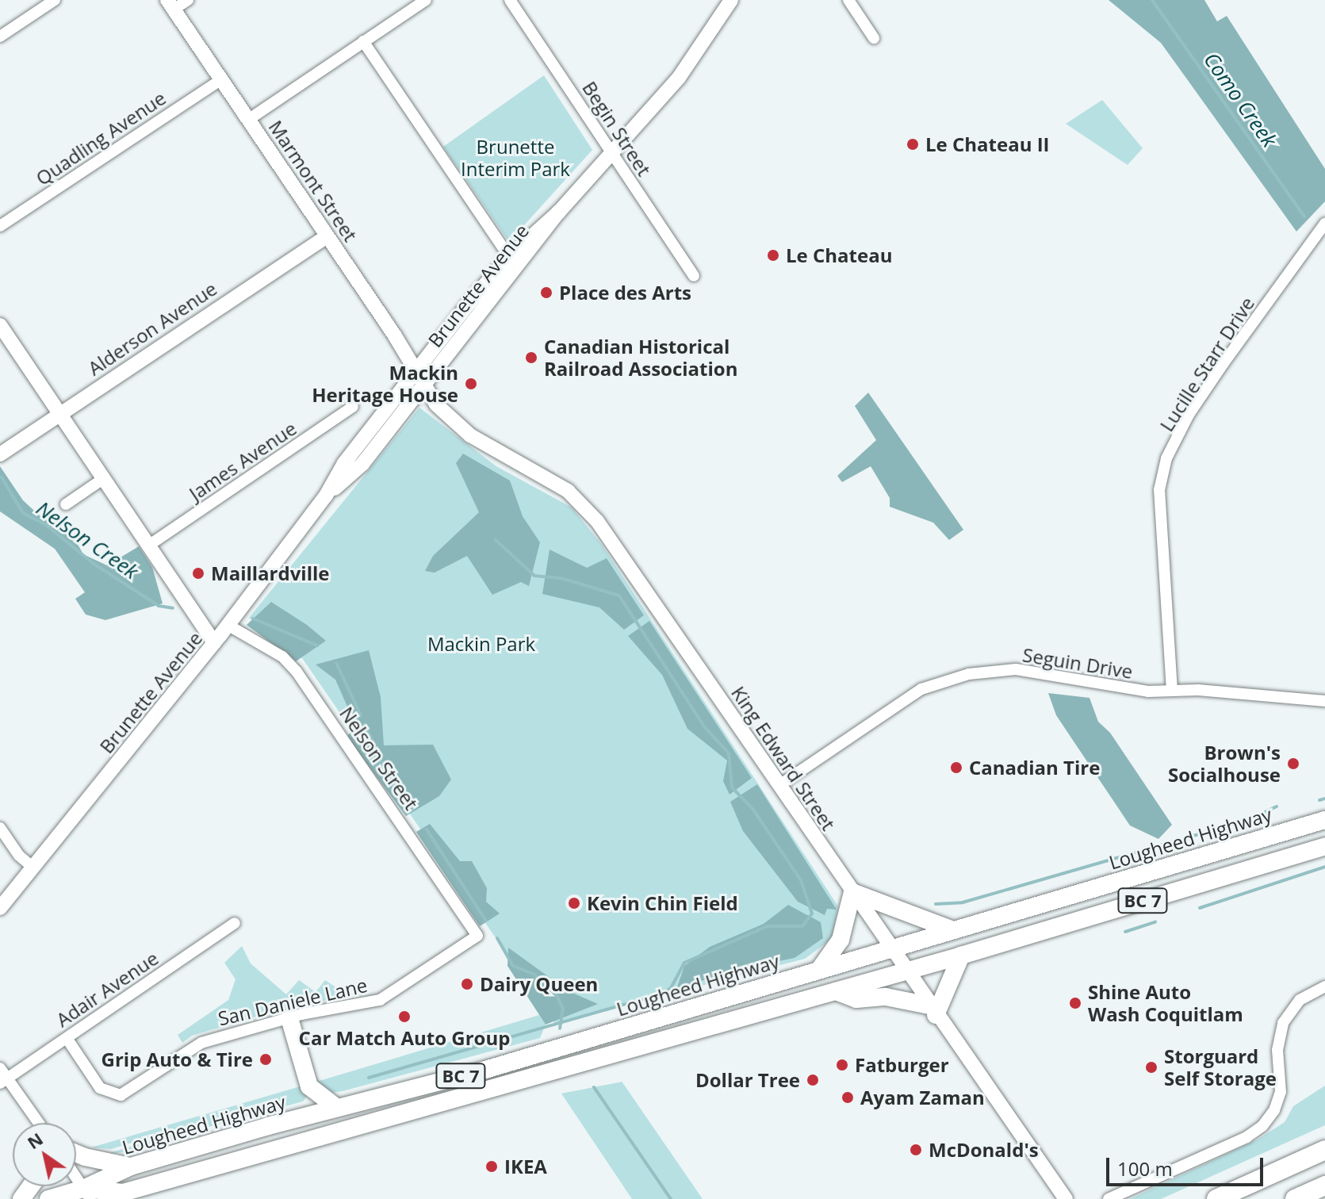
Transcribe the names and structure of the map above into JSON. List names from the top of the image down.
{
  "streets": {
    "main road": [
      "Marmont Street",
      "Brunette Avenue",
      "Alderson Avenue",
      "King Edward Street",
      "Lougheed Highway",
      "BC 7"
    ],
    "street": [
      "Begin Street",
      "Quadling Avenue",
      "Lucille Starr Drive",
      "James Avenue",
      "Seguin Drive",
      "Nelson Street",
      "Adair Avenue",
      "San Daniele Lane"
    ]
  },
  "crossings": [
    ["Begin Street", "Brunette Avenue"],
    ["Quadling Avenue", "Marmont Street"],
    ["Marmont Street", "Brunette Avenue"],
    ["Marmont Street", "Alderson Avenue"],
    ["Marmont Street", "King Edward Street"],
    ["Brunette Avenue", "Nelson Street"],
    ["Brunette Avenue", "King Edward Street"],
    ["Lucille Starr Drive", "Seguin Drive"],
    ["Seguin Drive", "King Edward Street"],
    ["Nelson Street", "San Daniele Lane"],
    ["King Edward Street", "Lougheed Highway"],
    ["Adair Avenue", "San Daniele Lane"]
  ],
  "water": ["Como Creek", "Nelson Creek"],
  "parks": ["Brunette Interim Park", "Mackin Park"],
  "places": [
    "Le Chateau II",
    "Le Chateau",
    "Place des Arts",
    "Canadian Historical Railroad Association",
    "Mackin Heritage House",
    "Maillardville",
    "Brown's Socialhouse",
    "Canadian Tire",
    "Kevin Chin Field",
    "Dairy Queen",
    "Shine Auto Wash Coquitlam",
    "Car Match Auto Group",
    "Grip Auto & Tire",
    "Fatburger",
    "Storguard Self Storage",
    "Dollar Tree",
    "Ayam Zaman",
    "McDonald's",
    "IKEA"
  ],
  "scale_bar": "100 m",
  "north": "top left"
}
